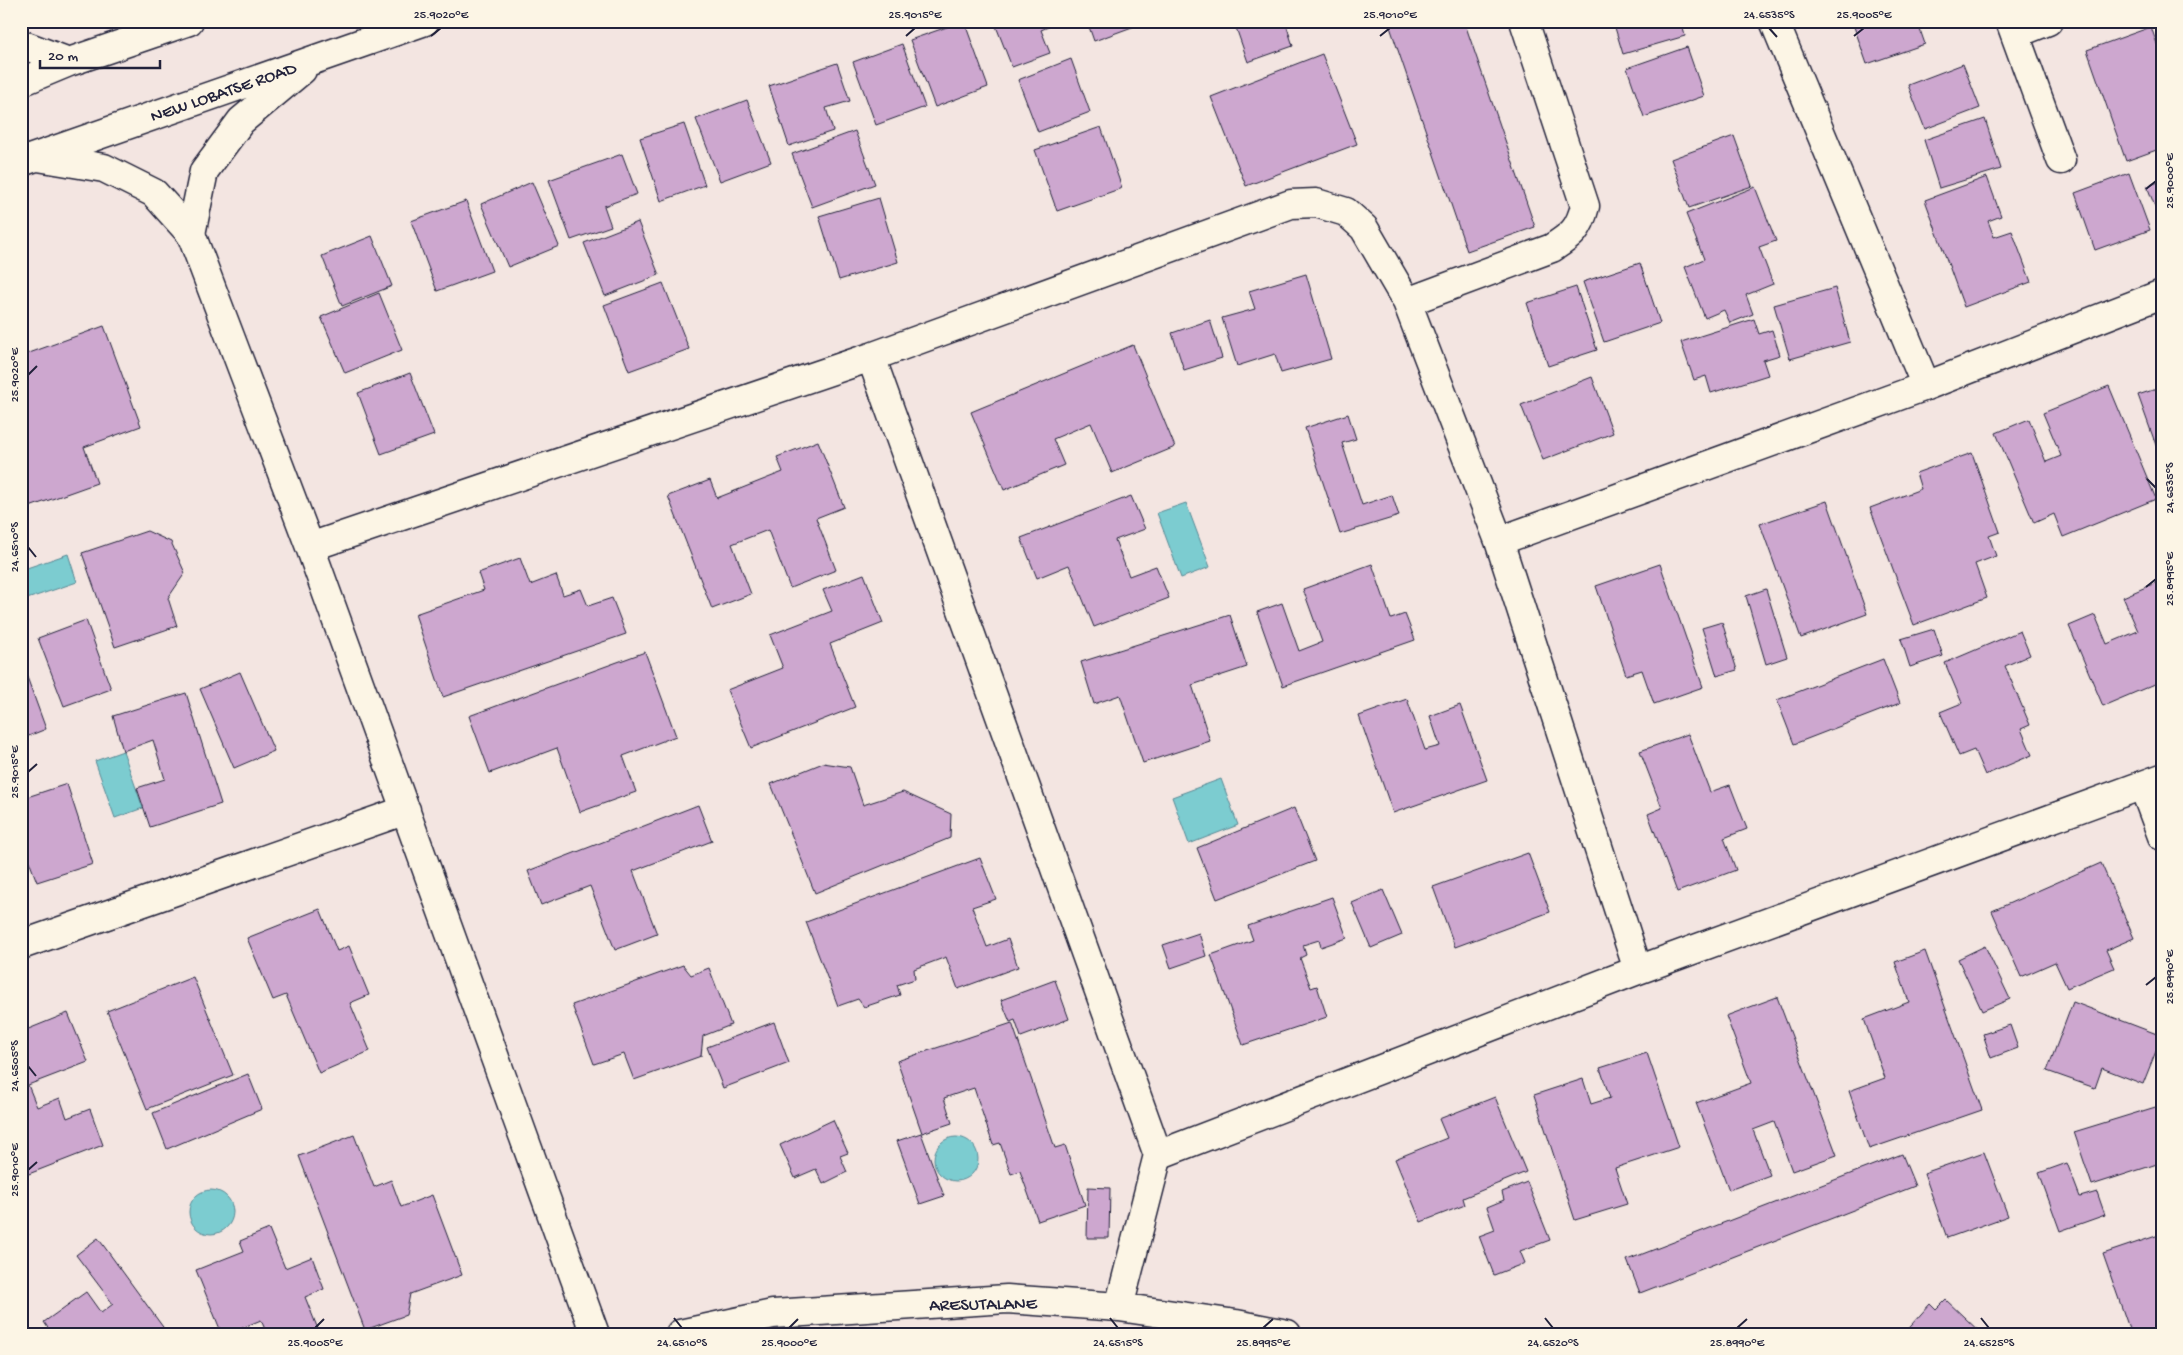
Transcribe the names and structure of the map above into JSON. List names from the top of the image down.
{
  "streets": {
    "street": ["NEW LOBATSE ROAD", "ARESUTALANE"]
  },
  "scale_bar": "20 m",
  "coordinates": [
    "25.9020°E",
    "25.9015°E",
    "25.9010°E",
    "24.6535°S",
    "25.9005°E",
    "25.9000°E",
    "24.6510°S",
    "25.8995°E",
    "25.8990°E",
    "24.6505°S",
    "24.6515°S",
    "24.6520°S",
    "24.6525°S"
  ]
}
